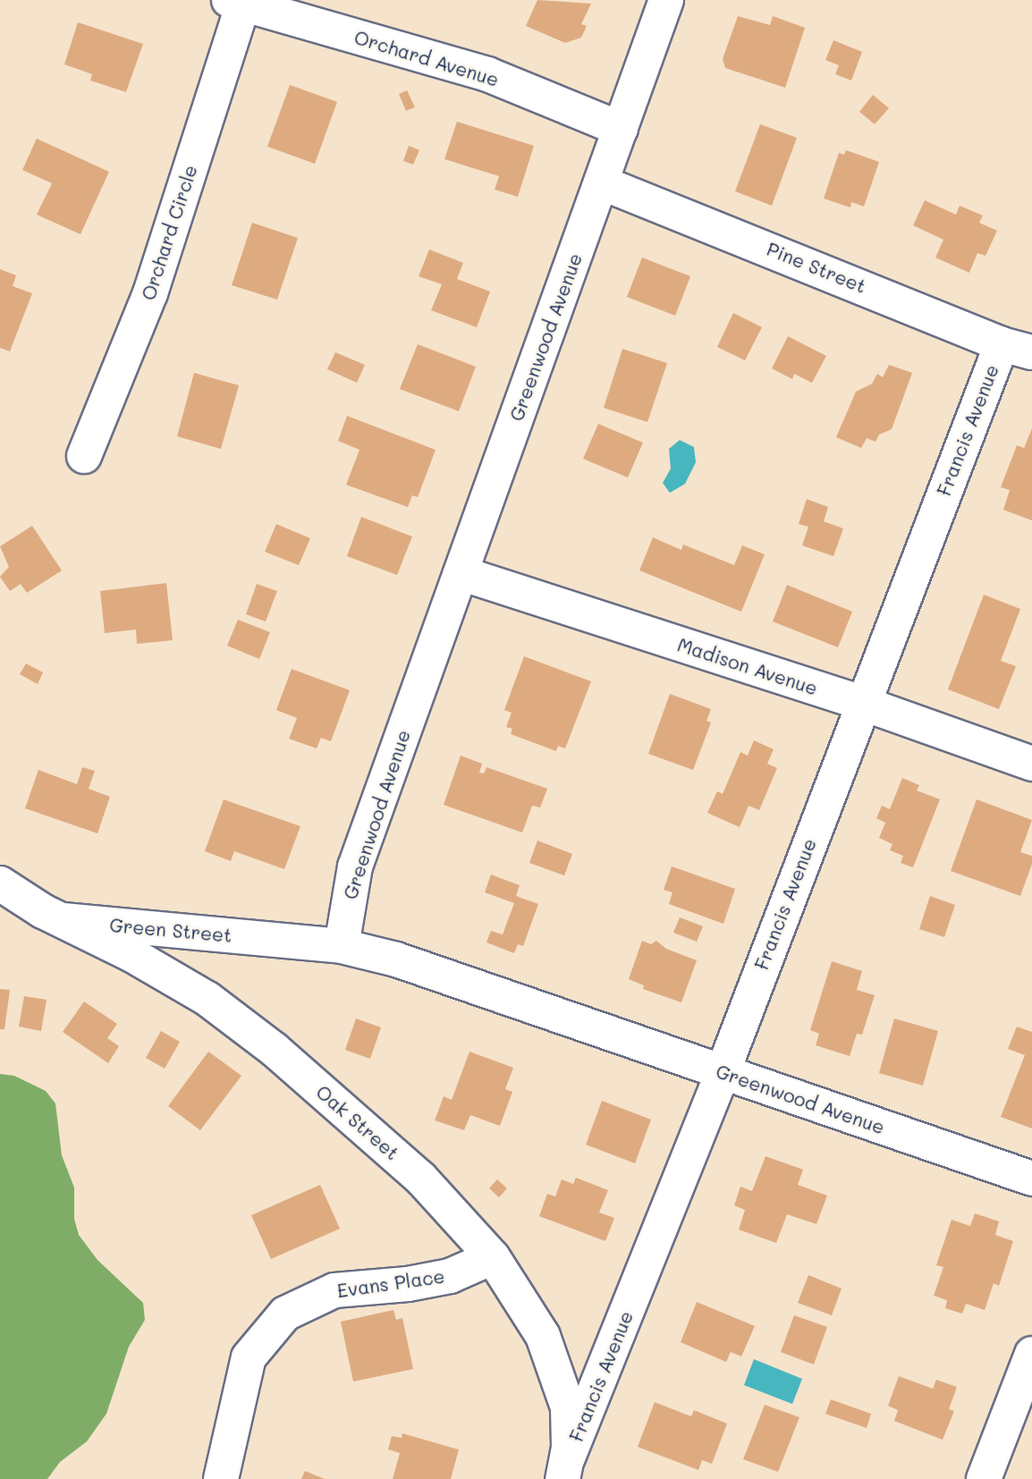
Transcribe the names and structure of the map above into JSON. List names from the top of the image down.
{
  "streets": {
    "street": [
      "Orchard Avenue",
      "Orchard Circle",
      "Pine Street",
      "Greenwood Avenue",
      "Francis Avenue",
      "Madison Avenue",
      "Green Street",
      "Oak Street",
      "Evans Place"
    ]
  },
  "crossings": [
    ["Orchard Avenue", "Orchard Circle"],
    ["Orchard Avenue", "Greenwood Avenue"],
    ["Pine Street", "Greenwood Avenue"],
    ["Pine Street", "Francis Avenue"],
    ["Greenwood Avenue", "Francis Avenue"],
    ["Greenwood Avenue", "Madison Avenue"],
    ["Greenwood Avenue", "Green Street"],
    ["Francis Avenue", "Madison Avenue"],
    ["Francis Avenue", "Oak Street"],
    ["Green Street", "Oak Street"],
    ["Oak Street", "Evans Place"]
  ]
}
